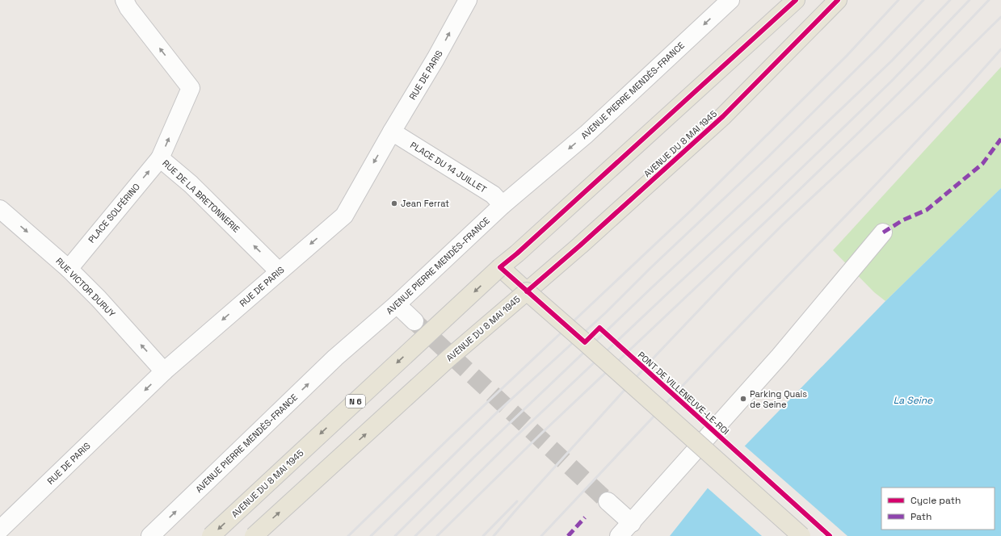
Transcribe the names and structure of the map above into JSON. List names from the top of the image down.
{
  "streets": {
    "main road": ["AVENUE DU 8 MAI 1945", "N 6"],
    "street": [
      "RUE DE PARIS",
      "AVENUE PIERRE MENDÈS-FRANCE",
      "PLACE DU 14 JUILLET",
      "RUE DE LA BRETONNERIE",
      "PLACE SOLFÉRINO",
      "RUE VICTOR DURUY"
    ],
    "cycle path": ["PONT DE VILLENEUVE-LE-ROI"]
  },
  "crossings": [
    ["RUE DE PARIS", "PLACE DU 14 JUILLET"],
    ["RUE DE PARIS", "RUE DE LA BRETONNERIE"],
    ["RUE DE PARIS", "RUE VICTOR DURUY"],
    ["AVENUE PIERRE MENDÈS-FRANCE", "PLACE DU 14 JUILLET"],
    ["RUE DE LA BRETONNERIE", "PLACE SOLFÉRINO"],
    ["PLACE SOLFÉRINO", "RUE VICTOR DURUY"]
  ],
  "one_way": ["RUE DE LA BRETONNERIE", "PLACE SOLFÉRINO"],
  "water": ["La Seine"],
  "places": ["Jean Ferrat", "Parking Quais de Seine"],
  "legend": ["Cycle path", "Path"]
}
